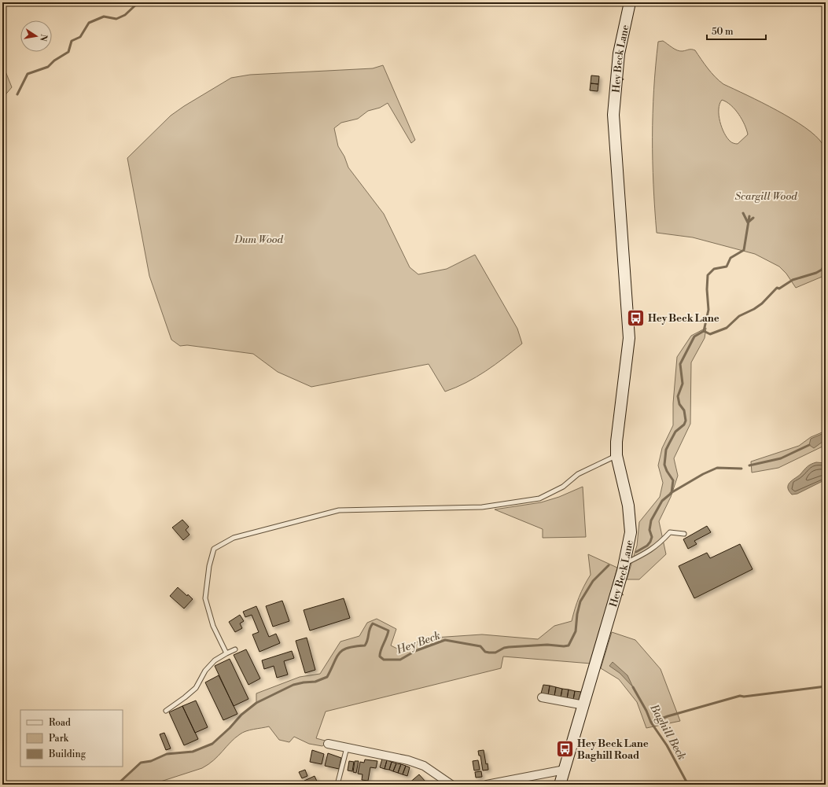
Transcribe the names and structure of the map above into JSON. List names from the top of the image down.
{
  "streets": {
    "street": ["Hey Beck Lane"]
  },
  "water": ["Hey Beck", "Baghill Beck"],
  "parks": ["Scargill Wood", "Dum Wood"],
  "places": {
    "bus stop": ["Hey Beck Lane", "Hey Beck Lane Baghill Road"]
  },
  "legend": ["Road", "Park", "Building"],
  "scale_bar": "50 m",
  "north": "right"
}
